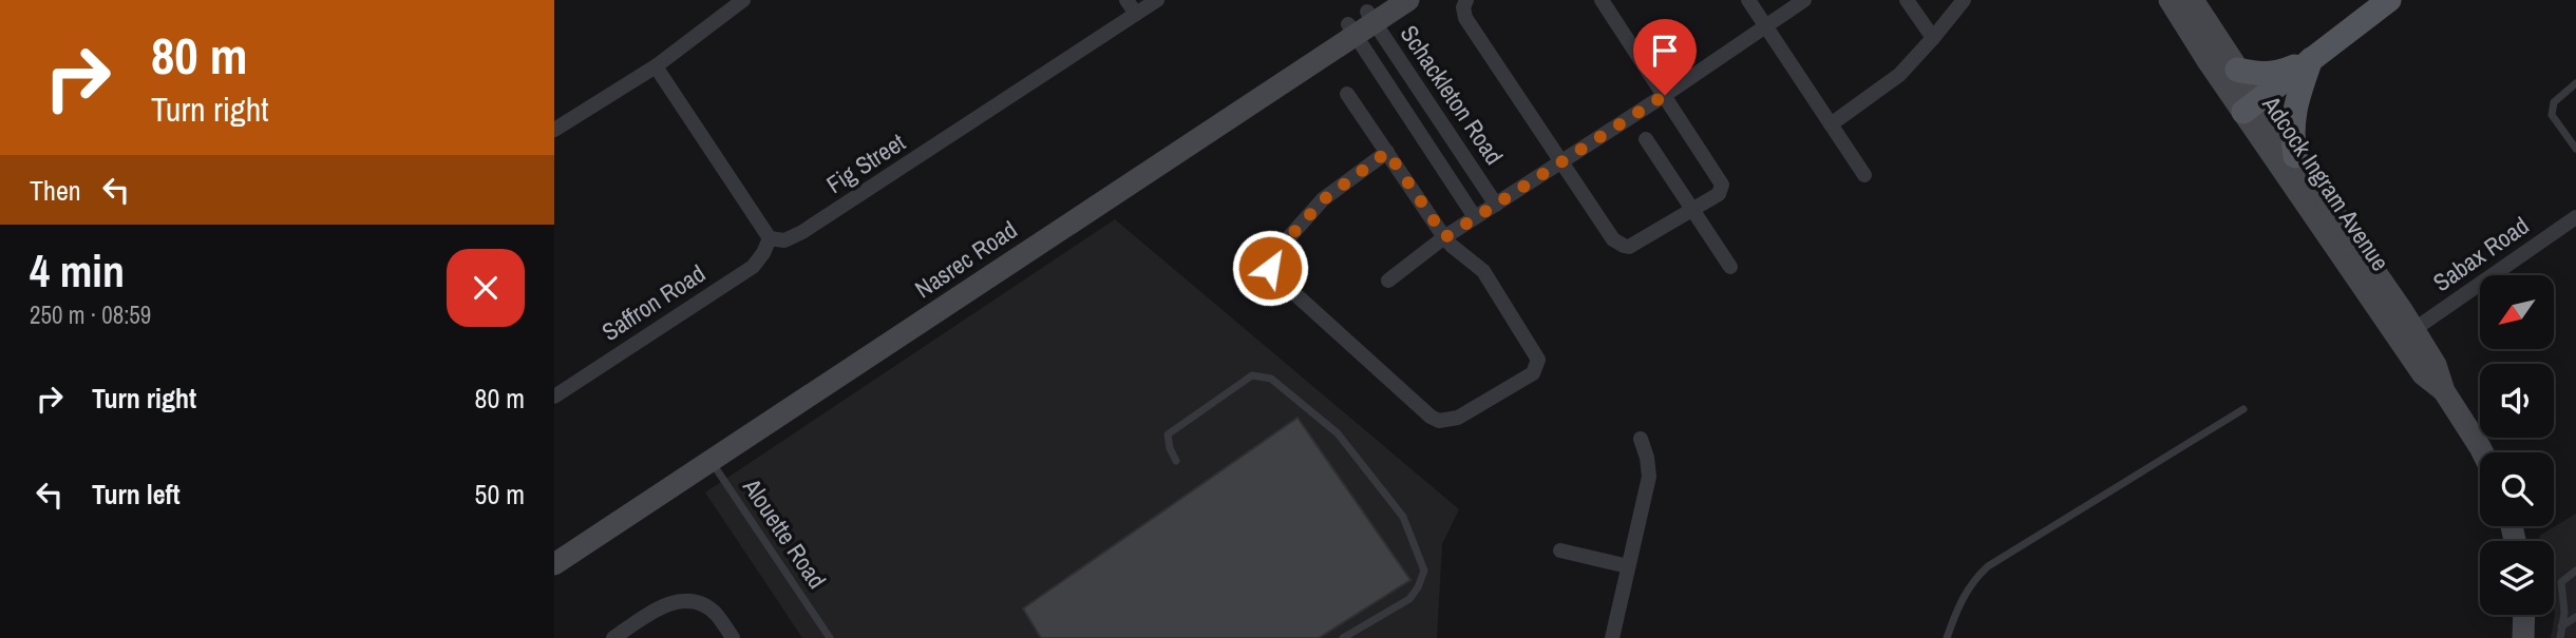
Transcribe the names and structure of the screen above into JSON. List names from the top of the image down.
{
  "streets": {
    "main road": ["Adcock Ingram Avenue", "Nasrec Road"],
    "street": [
      "Schackleton Road",
      "Fig Street",
      "Sabax Road",
      "Saffron Road"
    ],
    "lane": ["Alouette Road"]
  },
  "crossings": [
    ["Schackleton Road", "Nasrec Road"],
    ["Fig Street", "Saffron Road"],
    ["Adcock Ingram Avenue", "Sabax Road"],
    ["Nasrec Road", "Alouette Road"]
  ],
  "north": "bottom left",
  "page": {
    "turn": ["80 m", "Turn right"],
    "then": "Then",
    "heading": ["4 min", "250 m · 08:59"],
    "list": [
      {
        "name": "Turn right",
        "value": "80 m"
      },
      {
        "name": "Turn left",
        "value": "50 m"
      }
    ]
  }
}
